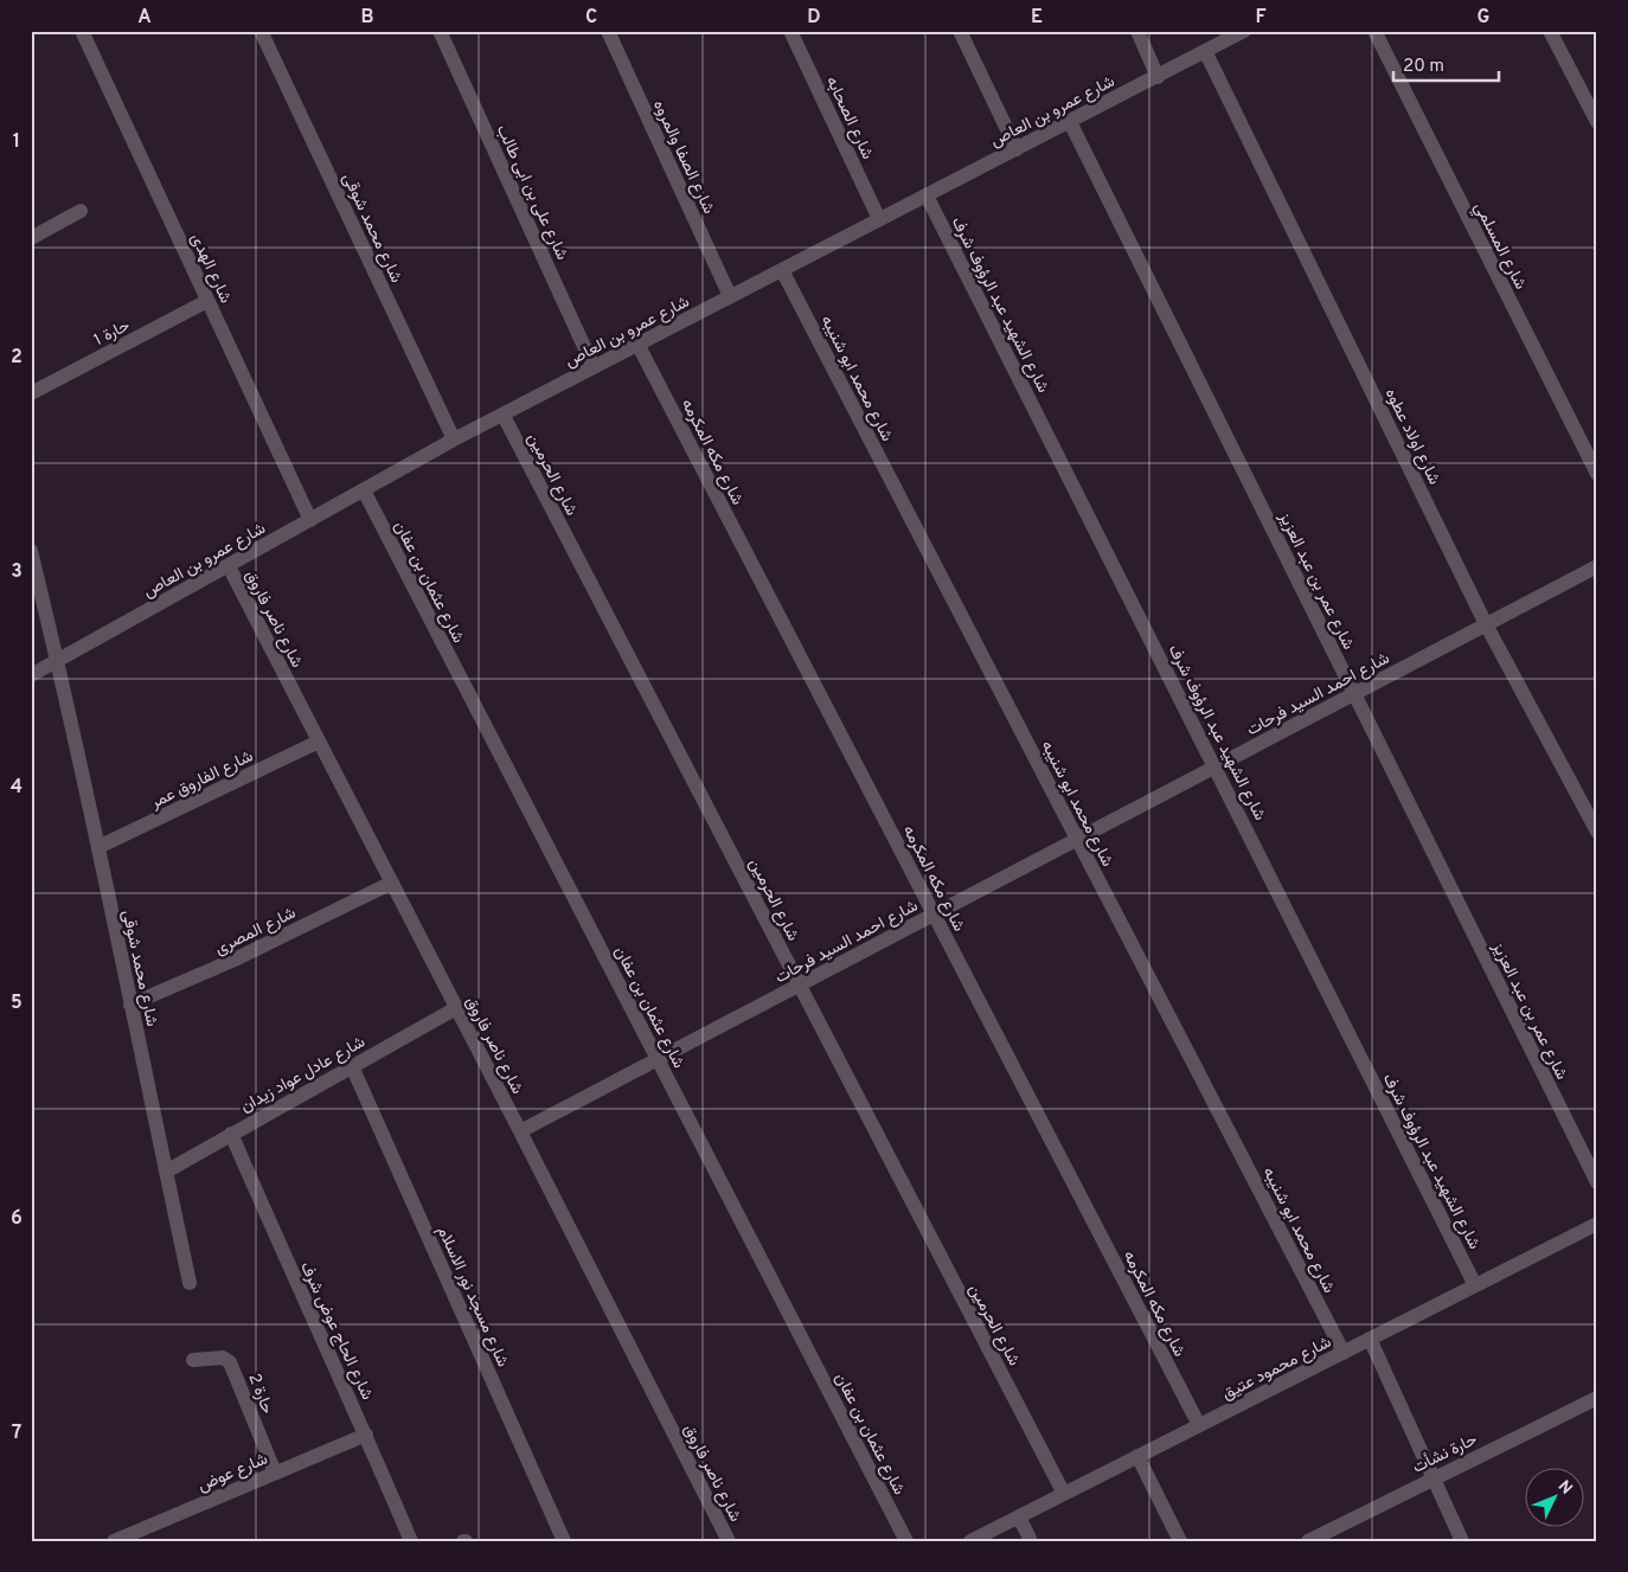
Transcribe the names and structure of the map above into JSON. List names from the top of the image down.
{
  "streets": {
    "street": [
      "شارع عمرو بن العاص",
      "شارع الصحابه",
      "شارع الصفا والمروه",
      "شارع على بن ابى طالب",
      "شارع محمد شوقى",
      "شارع المسلمي",
      "شارع الهدى",
      "شارع الشهيد عبد الرؤوف شرف",
      "حارة 1",
      "شارع محمد ابو شنيبه",
      "شارع اولاد عطوه",
      "شارع مكه المكرمه",
      "شارع الحرمين",
      "شارع عمر بن عبد العزيز",
      "شارع عثمان بن عفان",
      "شارع ناصر فاروق",
      "شارع احمد السيد فرحات",
      "شارع الفاروق عمر",
      "شارع المصرى",
      "شارع عادل عواد زيدان",
      "شارع مسجد نور الاسلام",
      "شارع الحاج عوض شرف",
      "شارع محمود عتيق",
      "حارة 2",
      "حارة نشأت",
      "شارع عوض"
    ]
  },
  "crossings": [
    ["شارع عمرو بن العاص", "شارع الصحابه"],
    ["شارع عمرو بن العاص", "شارع الصفا والمروه"],
    ["شارع عمرو بن العاص", "شارع على بن ابى طالب"],
    ["شارع عمرو بن العاص", "شارع محمد شوقى"],
    ["شارع عمرو بن العاص", "شارع الهدى"],
    ["شارع عمرو بن العاص", "شارع الشهيد عبد الرؤوف شرف"],
    ["شارع عمرو بن العاص", "شارع محمد ابو شنيبه"],
    ["شارع عمرو بن العاص", "شارع اولاد عطوه"],
    ["شارع عمرو بن العاص", "شارع مكه المكرمه"],
    ["شارع عمرو بن العاص", "شارع الحرمين"],
    ["شارع عمرو بن العاص", "شارع عمر بن عبد العزيز"],
    ["شارع عمرو بن العاص", "شارع عثمان بن عفان"],
    ["شارع عمرو بن العاص", "شارع ناصر فاروق"],
    ["شارع محمد شوقى", "شارع الفاروق عمر"],
    ["شارع محمد شوقى", "شارع المصرى"],
    ["شارع محمد شوقى", "شارع عادل عواد زيدان"],
    ["شارع الهدى", "حارة 1"],
    ["شارع الشهيد عبد الرؤوف شرف", "شارع احمد السيد فرحات"],
    ["شارع الشهيد عبد الرؤوف شرف", "شارع محمود عتيق"],
    ["شارع محمد ابو شنيبه", "شارع احمد السيد فرحات"],
    ["شارع محمد ابو شنيبه", "شارع محمود عتيق"],
    ["شارع اولاد عطوه", "شارع احمد السيد فرحات"],
    ["شارع مكه المكرمه", "شارع احمد السيد فرحات"],
    ["شارع مكه المكرمه", "شارع محمود عتيق"],
    ["شارع الحرمين", "شارع احمد السيد فرحات"],
    ["شارع الحرمين", "شارع محمود عتيق"],
    ["شارع عمر بن عبد العزيز", "شارع احمد السيد فرحات"],
    ["شارع عثمان بن عفان", "شارع احمد السيد فرحات"],
    ["شارع ناصر فاروق", "شارع احمد السيد فرحات"],
    ["شارع ناصر فاروق", "شارع الفاروق عمر"],
    ["شارع ناصر فاروق", "شارع المصرى"],
    ["شارع ناصر فاروق", "شارع عادل عواد زيدان"],
    ["شارع عادل عواد زيدان", "شارع مسجد نور الاسلام"],
    ["شارع عادل عواد زيدان", "شارع الحاج عوض شرف"],
    ["شارع الحاج عوض شرف", "شارع عوض"],
    ["حارة 2", "شارع عوض"]
  ],
  "scale_bar": "20 m",
  "north": "top right",
  "grid": {
    "columns": [
      "A",
      "B",
      "C",
      "D",
      "E",
      "F",
      "G"
    ],
    "rows": [
      "1",
      "2",
      "3",
      "4",
      "5",
      "6",
      "7"
    ]
  }
}
